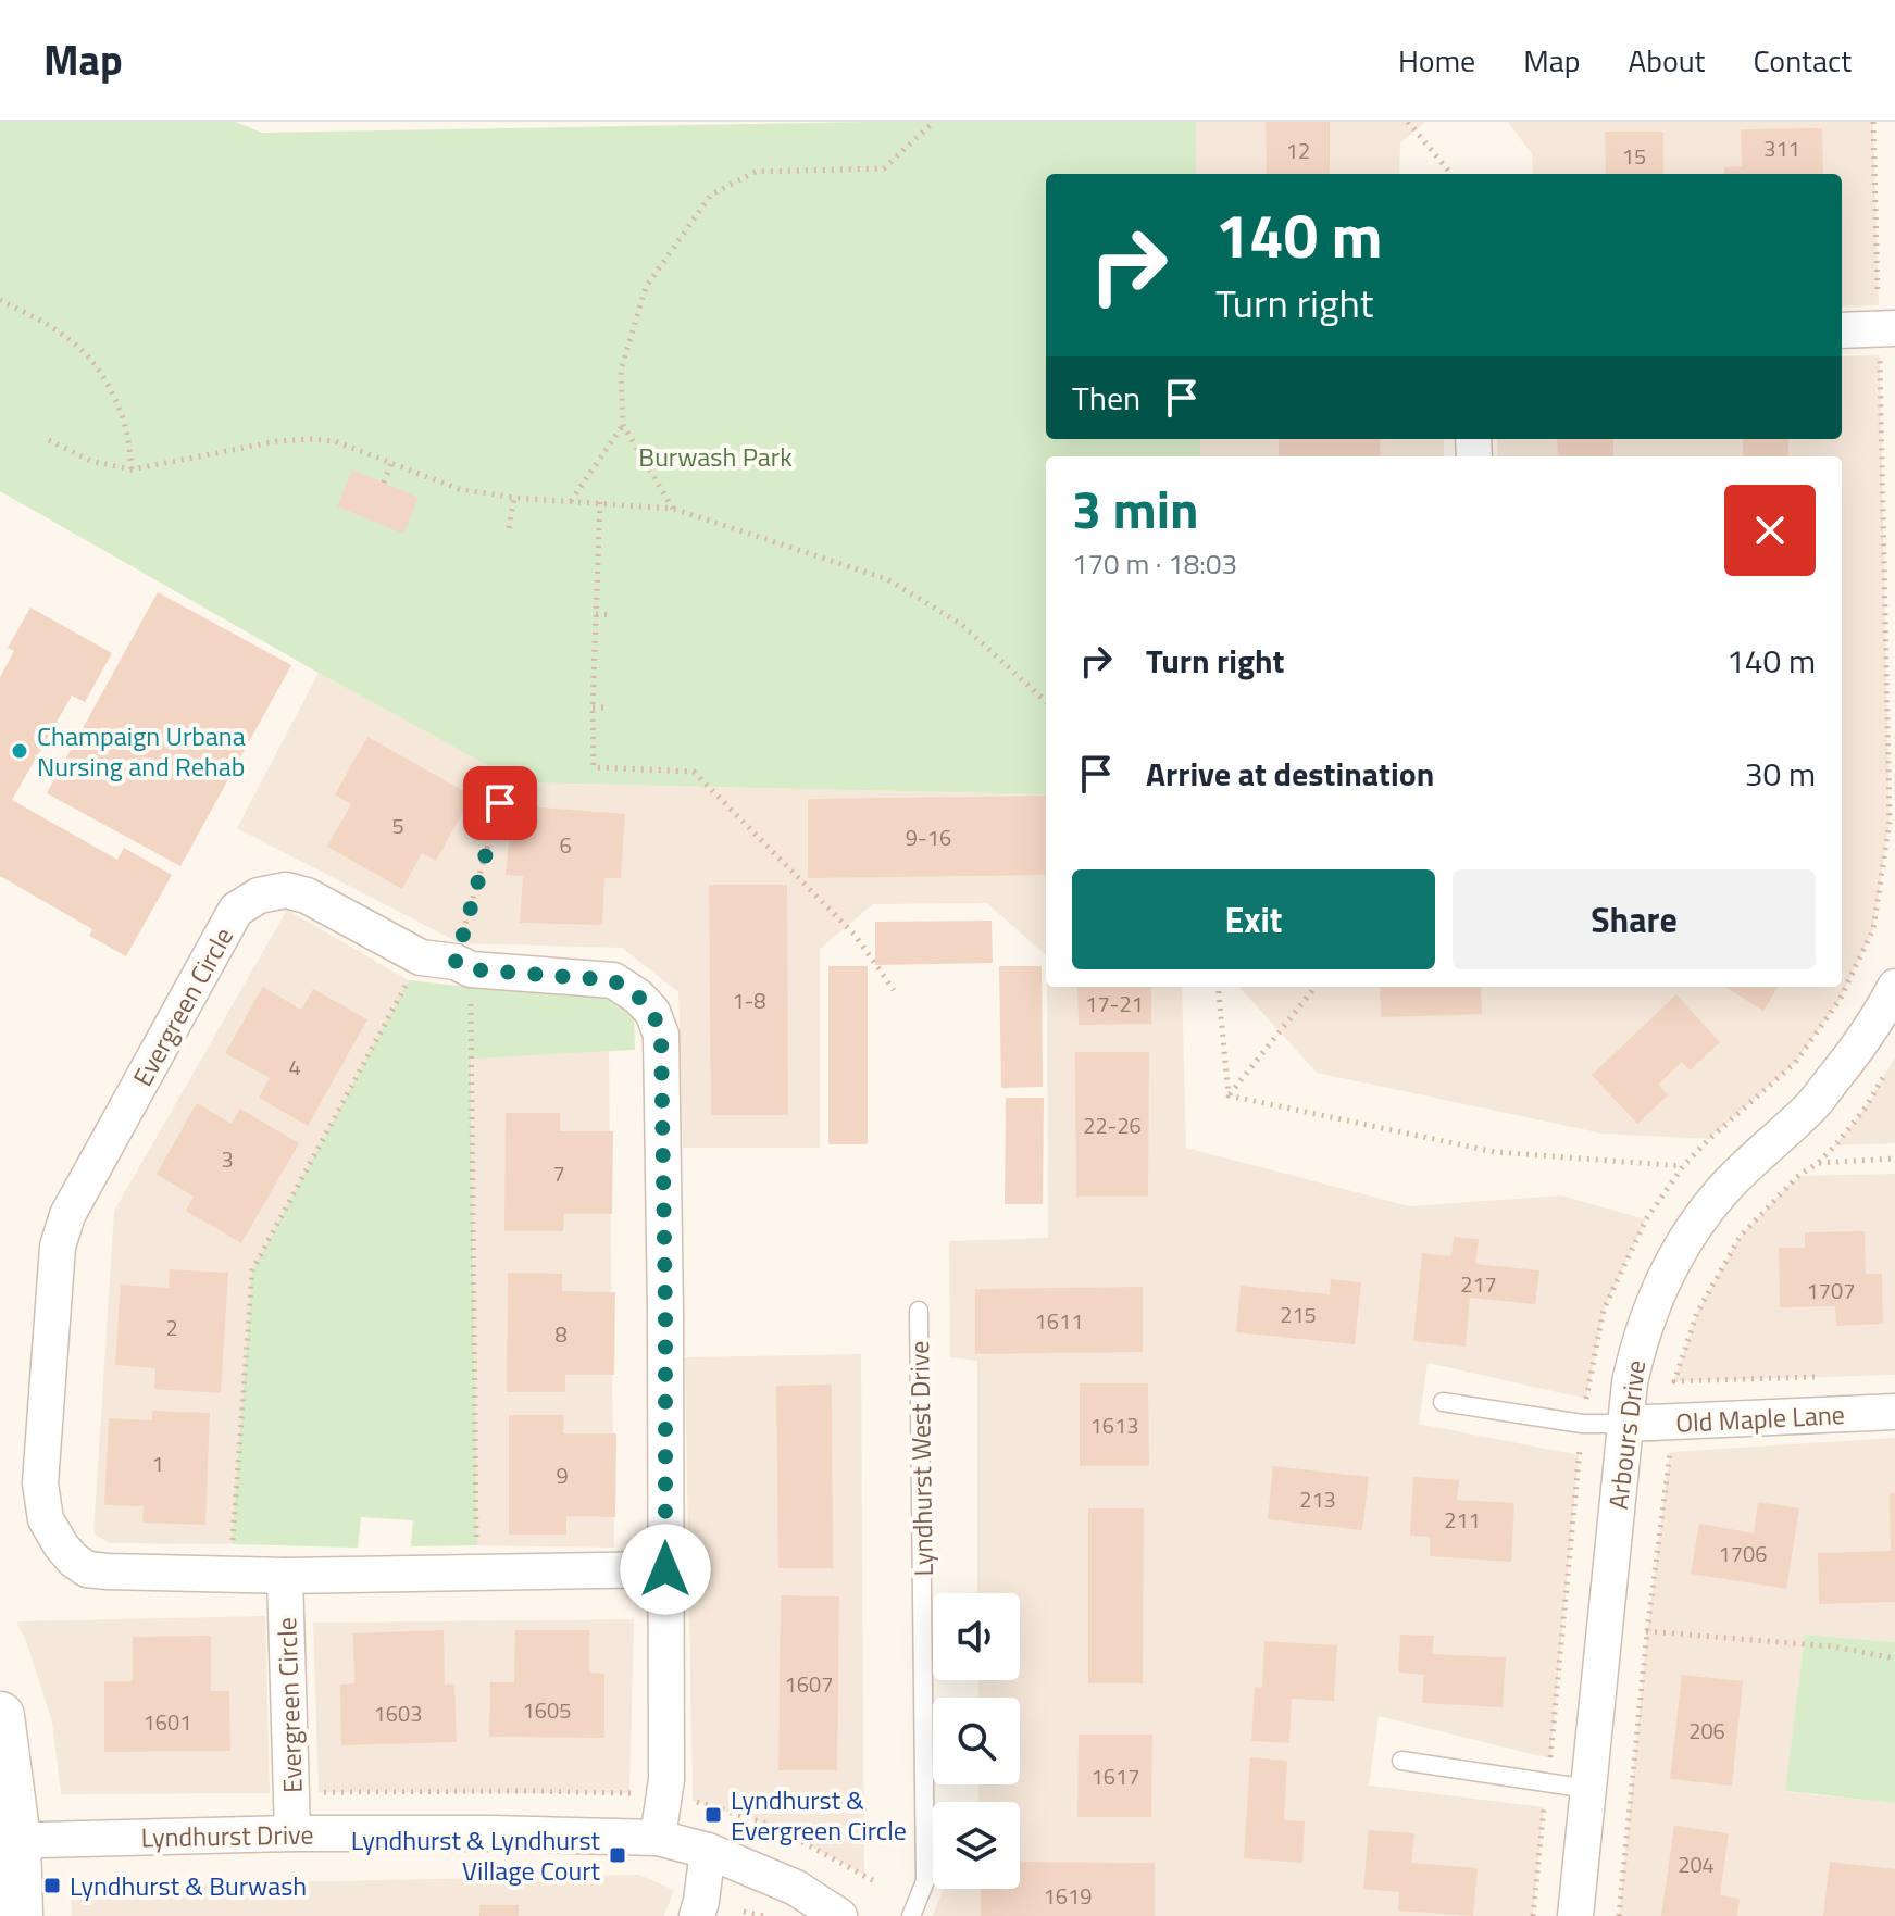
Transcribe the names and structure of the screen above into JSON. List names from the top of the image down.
{
  "streets": {
    "street": [
      "Evergreen Circle",
      "Old Maple Lane",
      "Arbours Drive",
      "Lyndhurst Drive"
    ],
    "lane": ["Lyndhurst West Drive"]
  },
  "crossings": [
    ["Evergreen Circle", "Lyndhurst Drive"],
    ["Old Maple Lane", "Arbours Drive"]
  ],
  "parks": ["Burwash Park"],
  "places": {
    "other": ["Champaign Urbana Nursing and Rehab"],
    "transit": ["Lyndhurst & Evergreen Circle", "Lyndhurst & Lyndhurst Village Court", "Lyndhurst & Burwash"]
  },
  "house_numbers": [
    "311",
    "12",
    "15",
    "5",
    "9-16",
    "6",
    "1-8",
    "17-21",
    "4",
    "22-26",
    "3",
    "7",
    "217",
    "1707",
    "215",
    "1611",
    "2",
    "8",
    "1613",
    "1",
    "9",
    "213",
    "211",
    "1706",
    "1607",
    "1605",
    "1603",
    "1601",
    "206",
    "1617",
    "204",
    "1619"
  ],
  "page": {
    "header": "Map",
    "nav": [
      "Home",
      "Map",
      "About",
      "Contact"
    ],
    "turn": ["140 m", "Turn right"],
    "then": "Then",
    "heading": ["3 min", "170 m · 18:03"],
    "list": [
      {
        "name": "Turn right",
        "value": "140 m"
      },
      {
        "name": "Arrive at destination",
        "value": "30 m"
      }
    ],
    "buttons": ["Exit", "Share"]
  }
}
